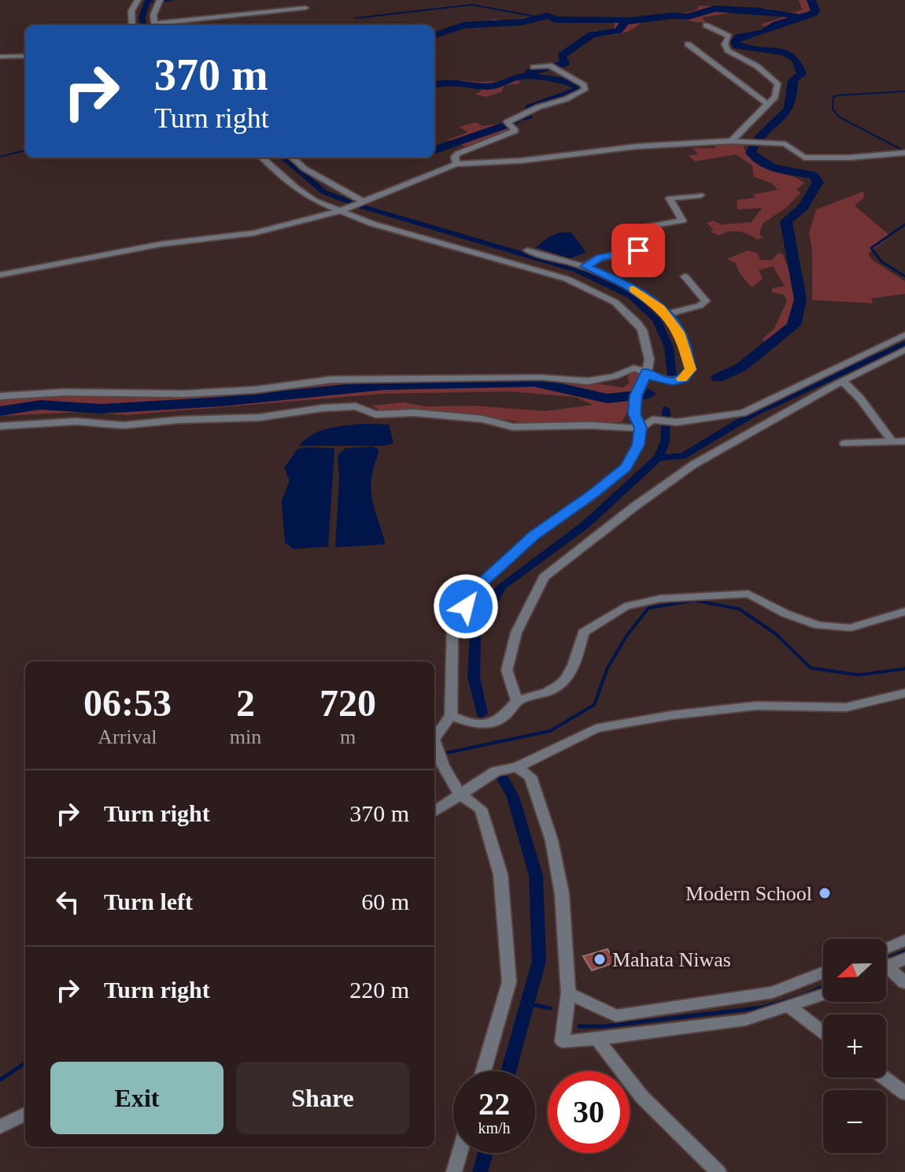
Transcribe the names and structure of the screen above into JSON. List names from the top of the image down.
{
  "places": ["Modern School", "Mahata Niwas"],
  "north": "left",
  "page": {
    "turn": ["370 m", "Turn right"],
    "eta": [
      "06:53",
      "Arrival",
      "2",
      "min",
      "720",
      "m"
    ],
    "list": [
      {
        "name": "Turn right",
        "value": "370 m"
      },
      {
        "name": "Turn left",
        "value": "60 m"
      },
      {
        "name": "Turn right",
        "value": "220 m"
      }
    ],
    "map_buttons": ["+", "−"],
    "buttons": ["Exit", "Share"],
    "speed": "22 km/h",
    "limit": "30"
  }
}
